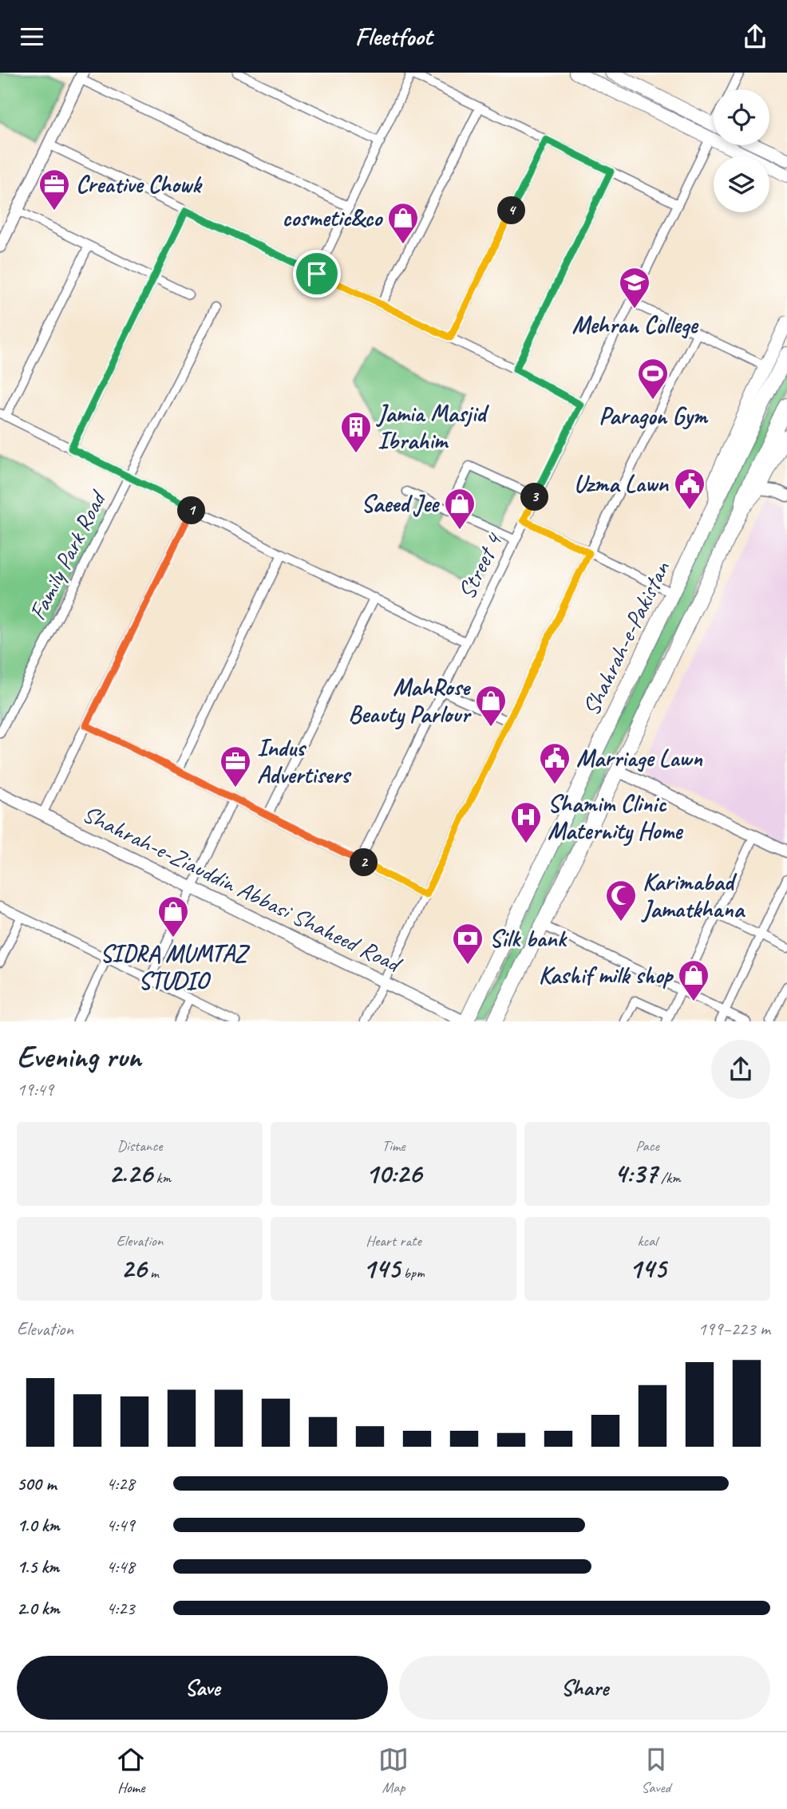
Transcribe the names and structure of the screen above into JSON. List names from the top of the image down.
{
  "streets": {
    "highway": ["Shahrah-e-Pakistan"],
    "street": ["Family Park Road", "Street 4", "Shahrah-e-Ziauddin Abbasi Shaheed Road"]
  },
  "crossings": [
    ["Shahrah-e-Pakistan", "Shahrah-e-Ziauddin Abbasi Shaheed Road"]
  ],
  "places": {
    "office": ["Creative Chowk", "Indus Advertisers"],
    "shop": [
      "cosmetic&co",
      "Saeed Jee",
      "MahRose Beauty Parlour",
      "SIDRA MUMTAZ STUDIO",
      "Kashif milk shop"
    ],
    "school or university": ["Mehran College"],
    "sports": ["Paragon Gym"],
    "building": ["Jamia Masjid Ibrahim"],
    "public building": ["Uzma Lawn", "Marriage Lawn"],
    "hospital": ["Shamim Clinic Maternity Home"],
    "mosque": ["Karimabad Jamatkhana"],
    "bank": ["Silk bank"]
  },
  "page": {
    "header": "Fleetfoot",
    "pins": [
      "4",
      "3",
      "1",
      "2"
    ],
    "heading": ["Evening run", "19:49"],
    "stats": [
      ["Distance", "2.26 km"],
      ["Time", "10:26"],
      ["Pace", "4:37 /km"],
      ["Elevation", "26 m"],
      ["Heart rate", "145 bpm"],
      ["kcal", "145"]
    ],
    "chart": ["Elevation", "199–223 m"],
    "list": [
      {
        "name": "500 m",
        "note": "4:28"
      },
      {
        "name": "1.0 km",
        "note": "4:49"
      },
      {
        "name": "1.5 km",
        "note": "4:48"
      },
      {
        "name": "2.0 km",
        "note": "4:23"
      }
    ],
    "buttons": ["Save", "Share"],
    "tabs": ["Home", "Map", "Saved"]
  }
}
